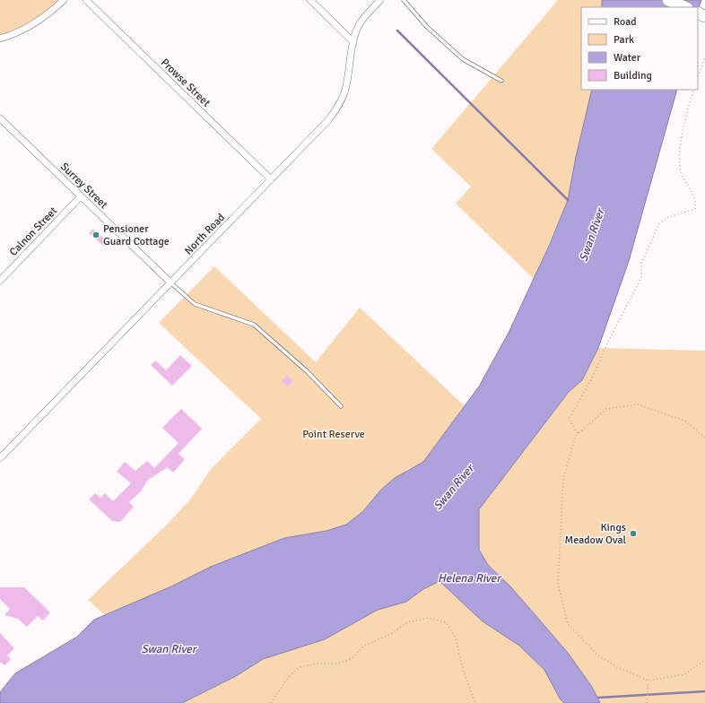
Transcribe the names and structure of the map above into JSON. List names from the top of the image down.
{
  "streets": {
    "street": [
      "Prowse Street",
      "Surrey Street",
      "Calnon Street",
      "North Road"
    ]
  },
  "crossings": [
    ["Prowse Street", "North Road"],
    ["Surrey Street", "Calnon Street"],
    ["Surrey Street", "North Road"]
  ],
  "water": ["Swan River", "Helena River"],
  "parks": ["Point Reserve"],
  "places": ["Pensioner Guard Cottage", "Kings Meadow Oval"],
  "legend": [
    "Road",
    "Park",
    "Water",
    "Building"
  ]
}
